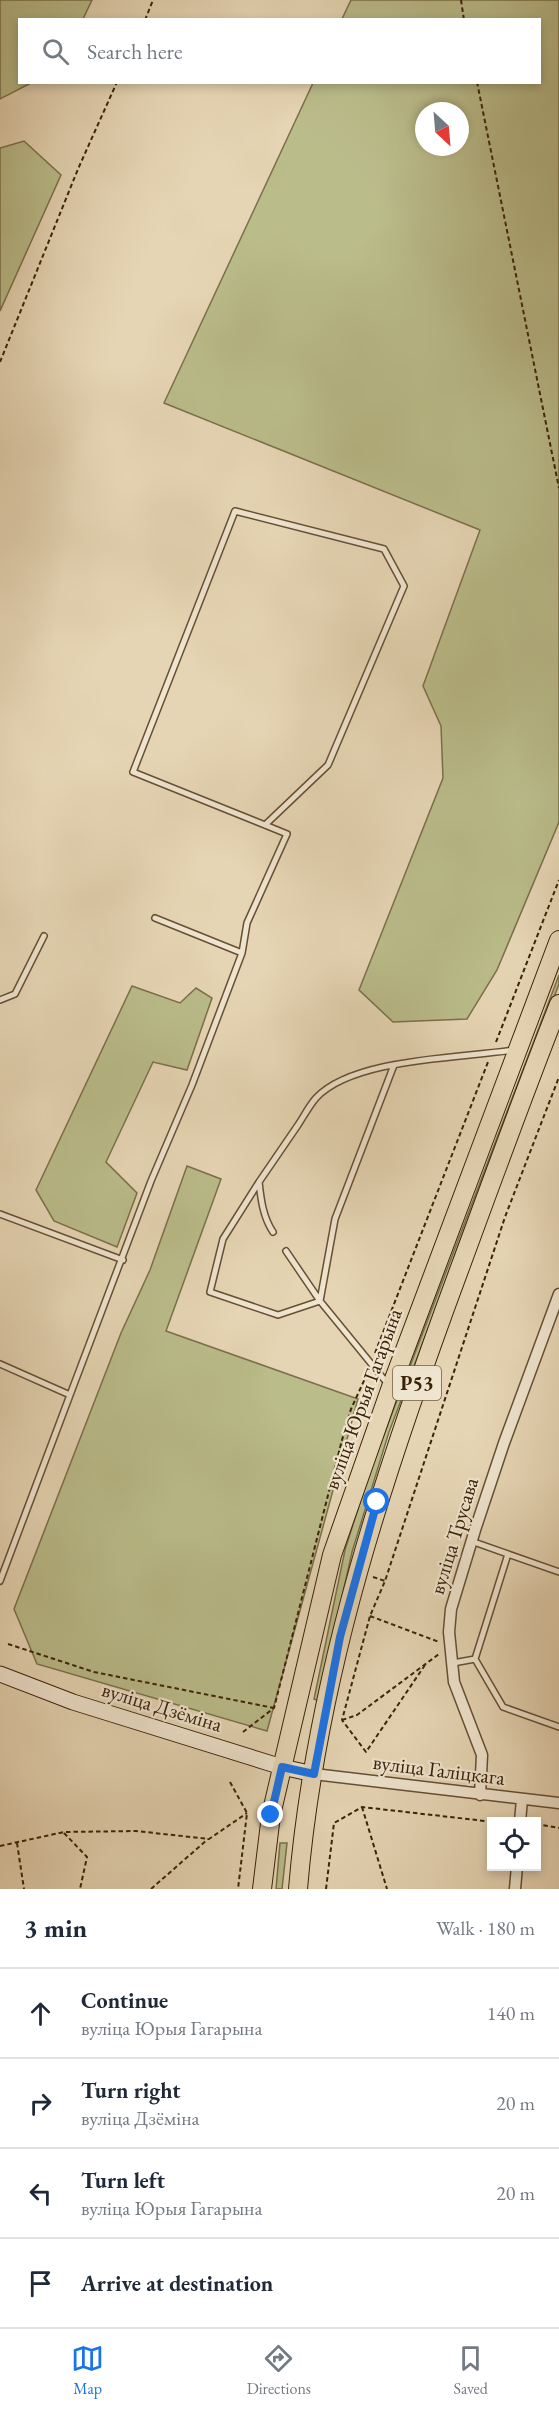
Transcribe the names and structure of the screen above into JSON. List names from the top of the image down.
{
  "streets": {
    "main road": ["Р53", "вуліца Юрыя Гагарына", "вуліца Дзёміна"],
    "street": ["вуліца Трусава", "вуліца Галіцкага"]
  },
  "crossings": [
    ["Р53", "вуліца Дзёміна"],
    ["Р53", "вуліца Галіцкага"],
    ["вуліца Юрыя Гагарына", "вуліца Дзёміна"],
    ["вуліца Трусава", "вуліца Галіцкага"],
    ["вуліца Дзёміна", "вуліца Галіцкага"]
  ],
  "north": "bottom right",
  "page": {
    "search": "Search here",
    "heading": ["3 min", "Walk · 180 m"],
    "list": [
      ["Continue", "вуліца Юрыя Гагарына", "140 m"],
      ["Turn right", "вуліца Дзёміна", "20 m"],
      ["Turn left", "вуліца Юрыя Гагарына", "20 m"],
      "Arrive at destination"
    ],
    "nav": ["Map", "Directions", "Saved"]
  }
}
